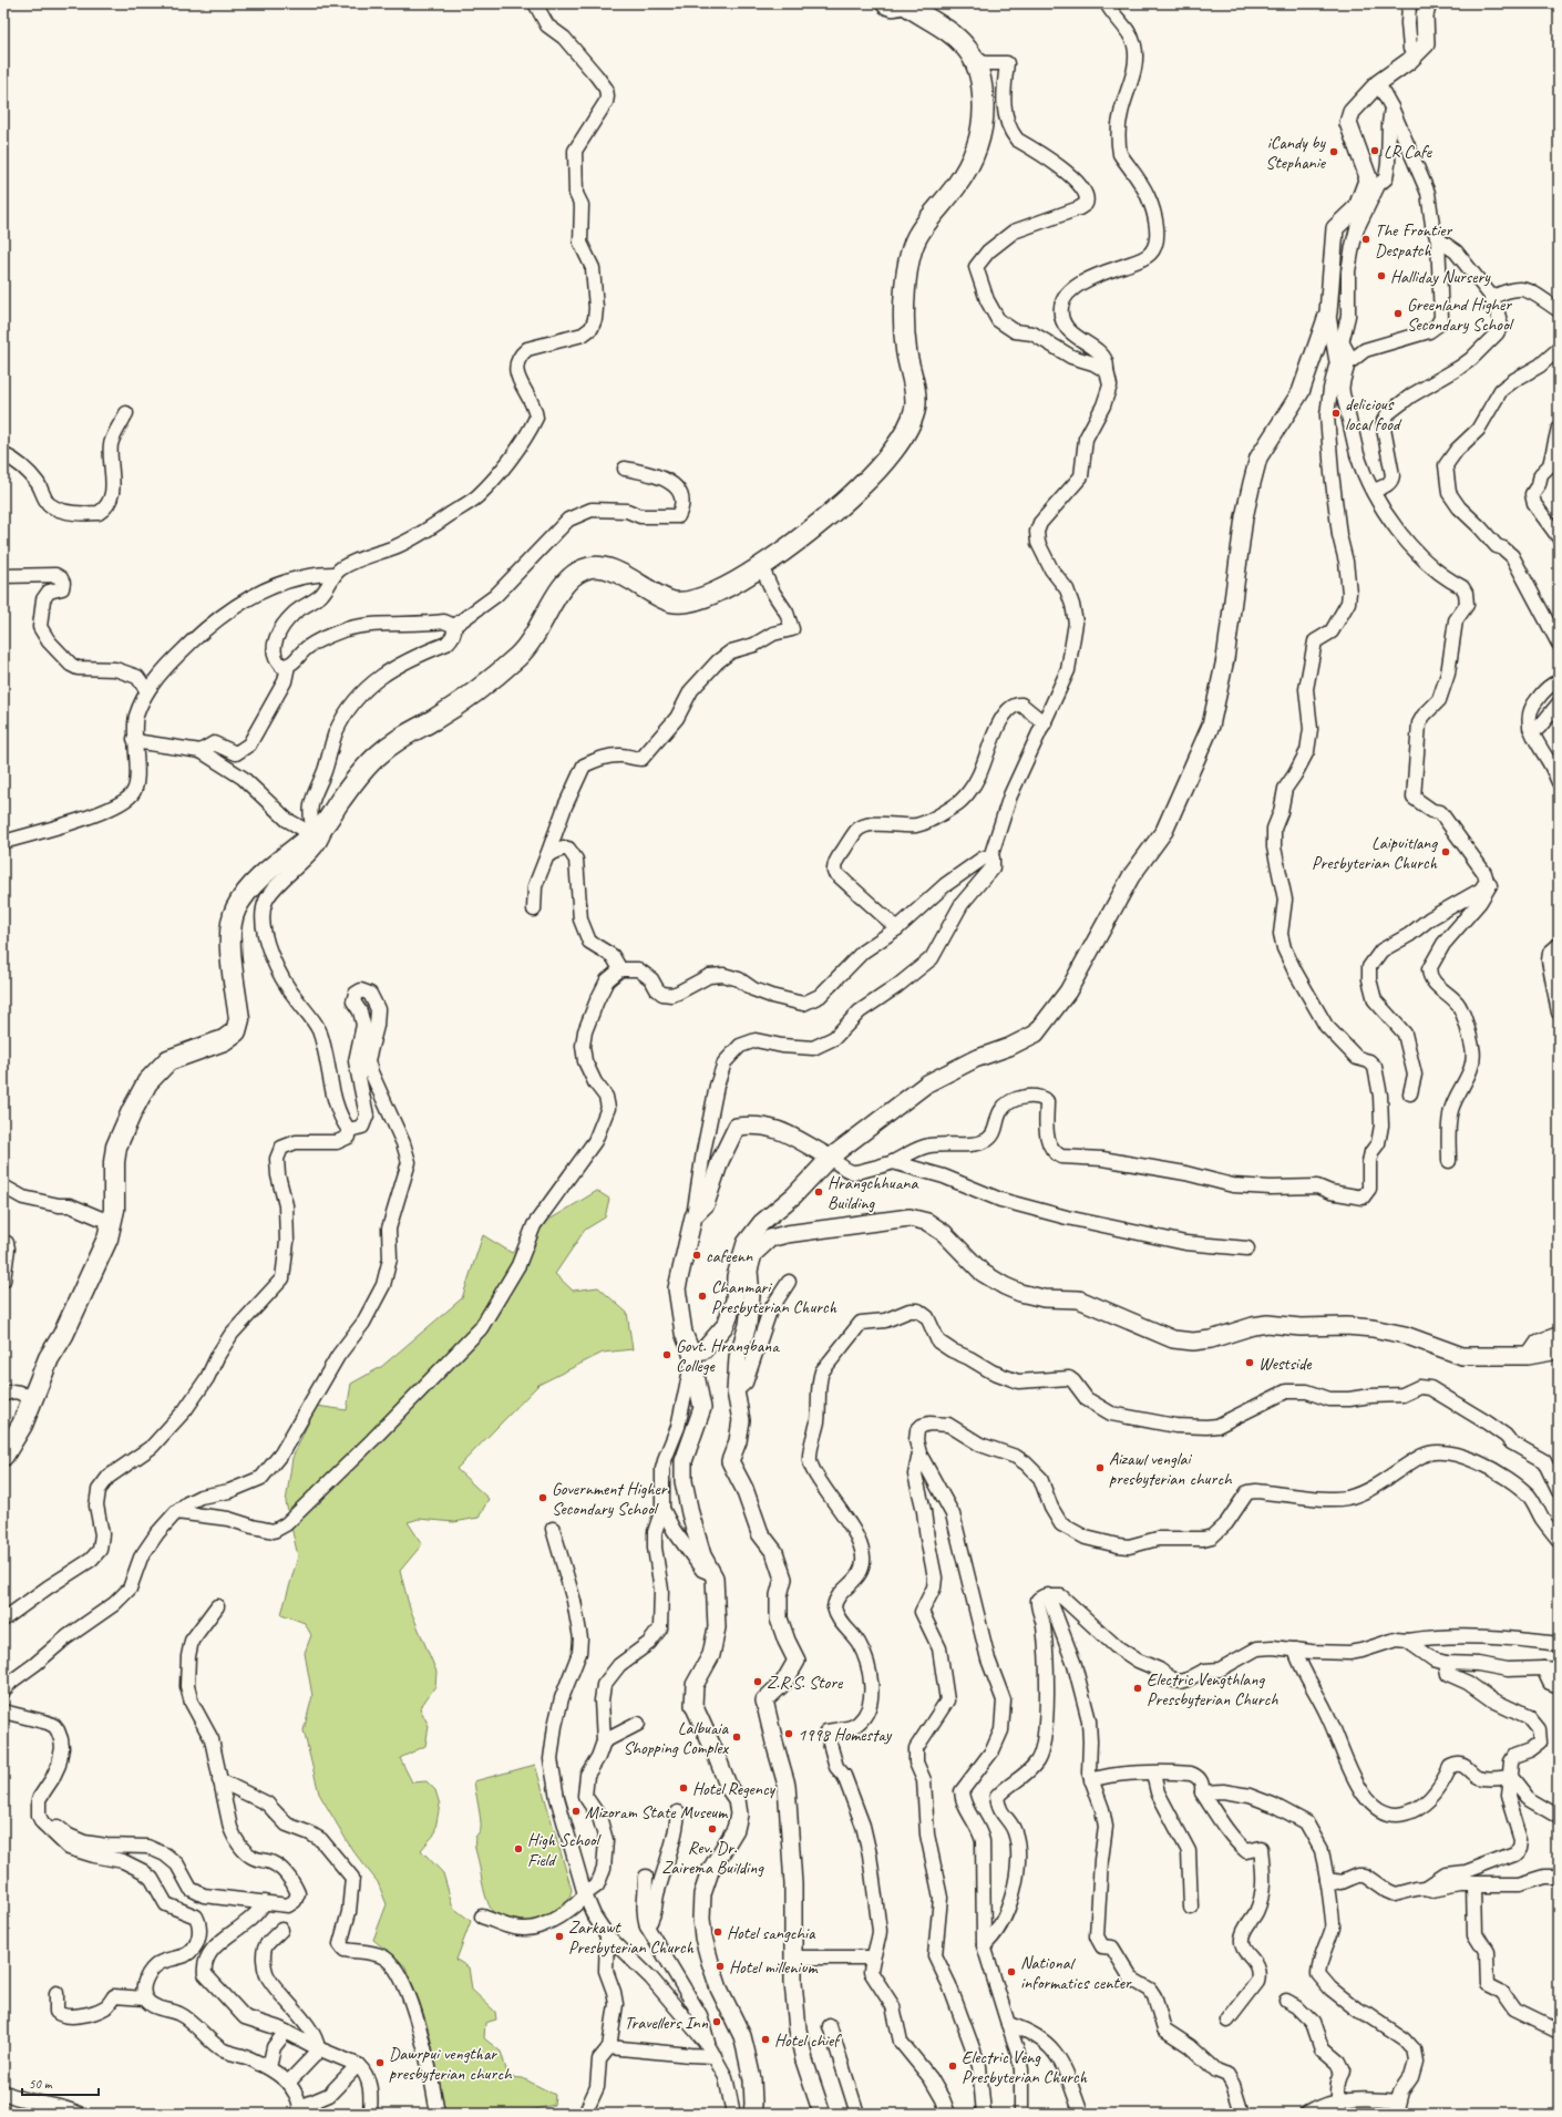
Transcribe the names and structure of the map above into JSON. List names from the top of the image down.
{
  "places": [
    "LR Cafe",
    "iCandy by Stephanie",
    "The Frontier Despatch",
    "Halliday Nursery",
    "Greenland Higher Secondary School",
    "delicious local food",
    "Laipuitlang Presbyterian Church",
    "Hrangchhuana Building",
    "cafeenn",
    "Chanmari Presbyterian Church",
    "Govt. Hrangbana College",
    "Westside",
    "Aizawl venglai presbyterian church",
    "Government Higher Secondary School",
    "Z.R.S. Store",
    "Electric Vengthlang Pressbyterian Church",
    "1998 Homestay",
    "Lalbuaia Shopping Complex",
    "Hotel Regency",
    "Mizoram State Museum",
    "Rev. Dr. Zairema Building",
    "High School Field",
    "Hotel sangchia",
    "Zarkawt Presbyterian Church",
    "Hotel millenium",
    "National informatics center",
    "Travellers Inn",
    "Hotel chief",
    "Dawrpui vengthar presbyterian church",
    "Electric Veng Presbyterian Church"
  ],
  "scale_bar": "50 m"
}
